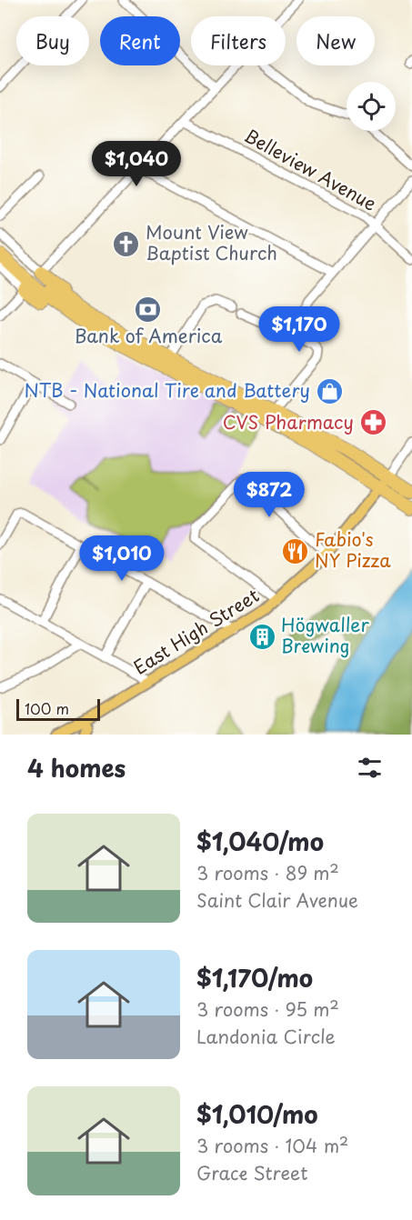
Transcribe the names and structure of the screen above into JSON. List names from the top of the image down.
{
  "streets": {
    "main road": ["East High Street"],
    "street": ["Belleview Avenue"]
  },
  "places": {
    "church": ["Mount View Baptist Church"],
    "bank": ["Bank of America"],
    "shop": ["NTB - National Tire and Battery"],
    "pharmacy": ["CVS Pharmacy"],
    "restaurant": ["Fabio's NY Pizza"],
    "building": ["Högwaller Brewing"]
  },
  "scale_bar": "100 m",
  "page": {
    "chip": [
      "Buy",
      "Rent",
      "Filters",
      "New"
    ],
    "price": [
      "$1,040",
      "$1,170",
      "$872",
      "$1,010"
    ],
    "scale": "100 m",
    "heading": "4 homes",
    "list": [
      {
        "name": "$1,040/mo",
        "note": "3 rooms · 89 m² · Saint Clair Avenue"
      },
      {
        "name": "$1,170/mo",
        "note": "3 rooms · 95 m² · Landonia Circle"
      },
      {
        "name": "$1,010/mo",
        "note": "3 rooms · 104 m² · Grace Street"
      }
    ]
  }
}
